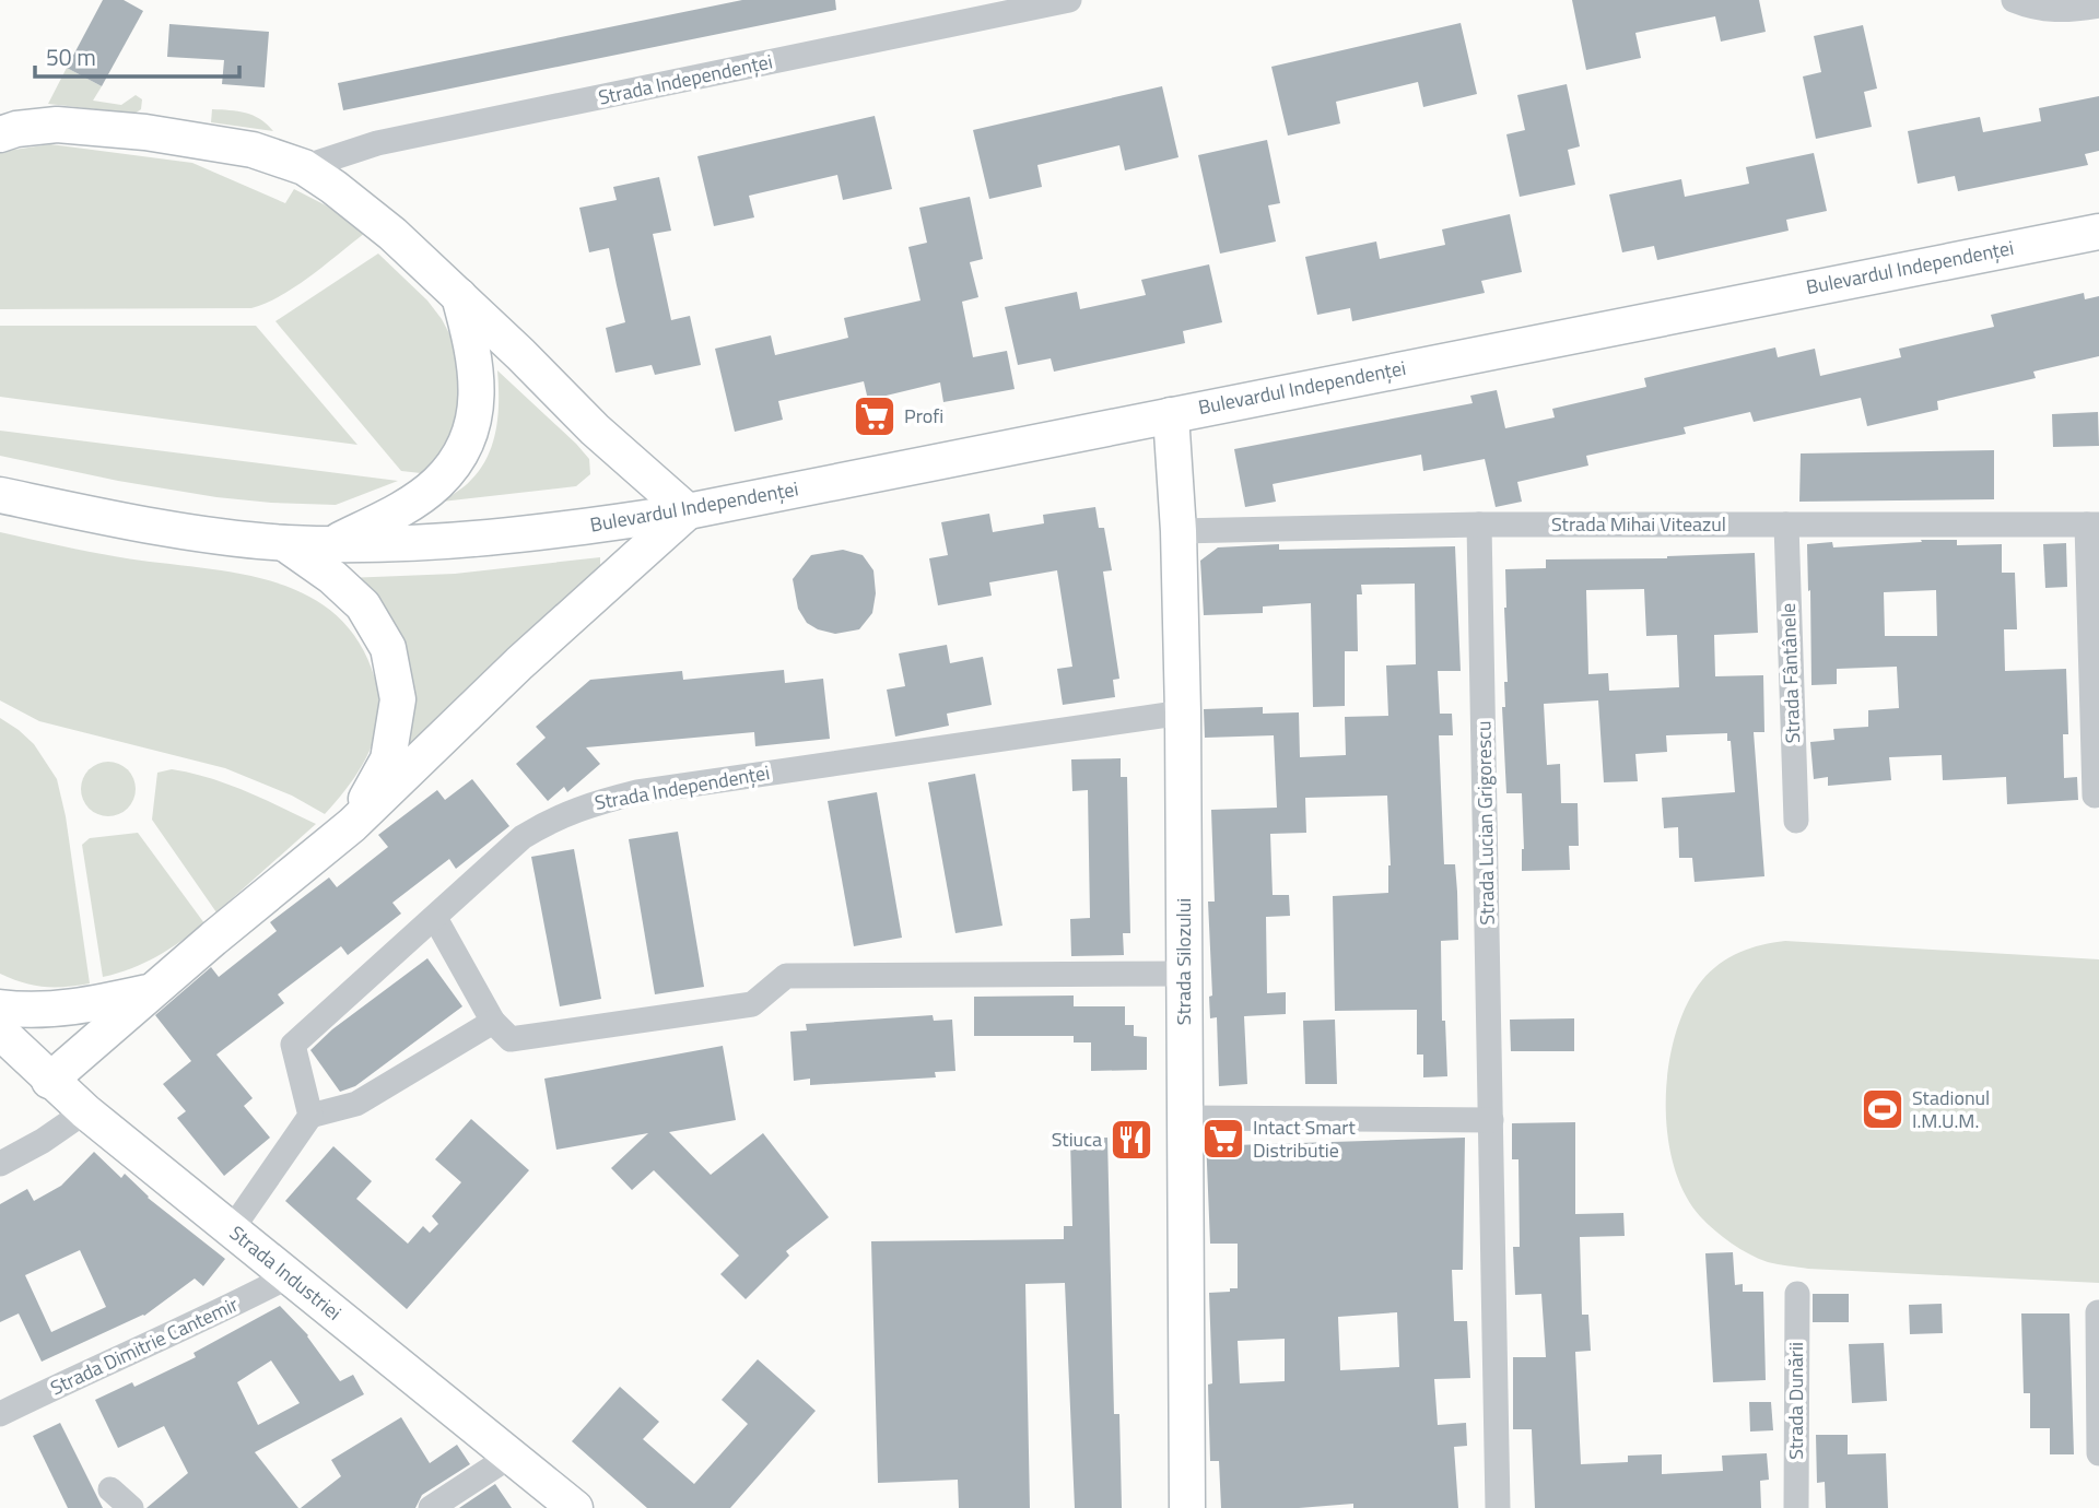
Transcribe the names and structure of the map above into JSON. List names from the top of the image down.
{
  "streets": {
    "street": [
      "Strada Independenței",
      "Bulevardul Independenței",
      "Strada Mihai Viteazul",
      "Strada Fântânele",
      "Strada Lucian Grigorescu",
      "Strada Silozului",
      "Strada Industriei",
      "Strada Dimitrie Cantemir",
      "Strada Dunării"
    ]
  },
  "crossings": [
    ["Strada Independenței", "Strada Silozului"],
    ["Bulevardul Independenței", "Strada Silozului"],
    ["Strada Mihai Viteazul", "Strada Fântânele"],
    ["Strada Mihai Viteazul", "Strada Lucian Grigorescu"],
    ["Strada Mihai Viteazul", "Strada Silozului"],
    ["Strada Industriei", "Strada Dimitrie Cantemir"]
  ],
  "places": {
    "supermarket": ["Profi", "Intact Smart Distributie"],
    "sports": ["Stadionul I.M.U.M."],
    "restaurant": ["Stiuca"]
  },
  "scale_bar": "50 m"
}
